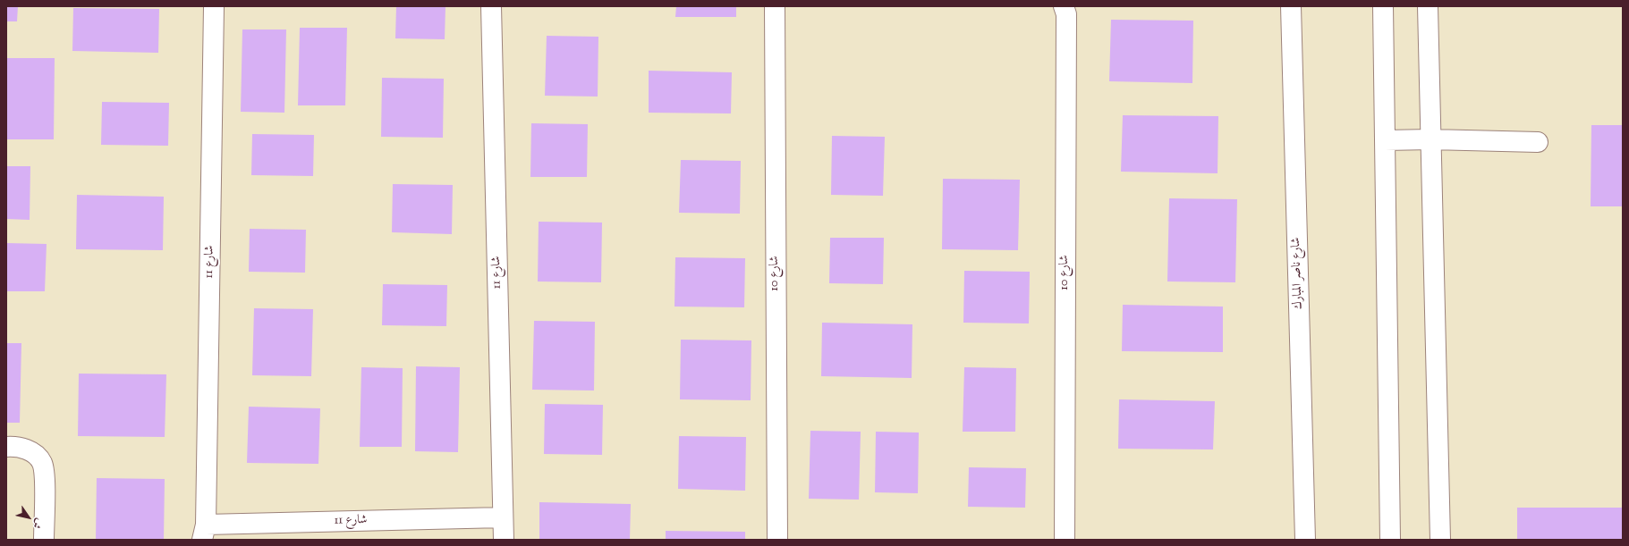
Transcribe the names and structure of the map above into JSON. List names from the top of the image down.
{
  "streets": {
    "street": ["شارع 11", "شارع 10", "شارع ناصر المبارك"]
  },
  "north": "bottom right"
}
